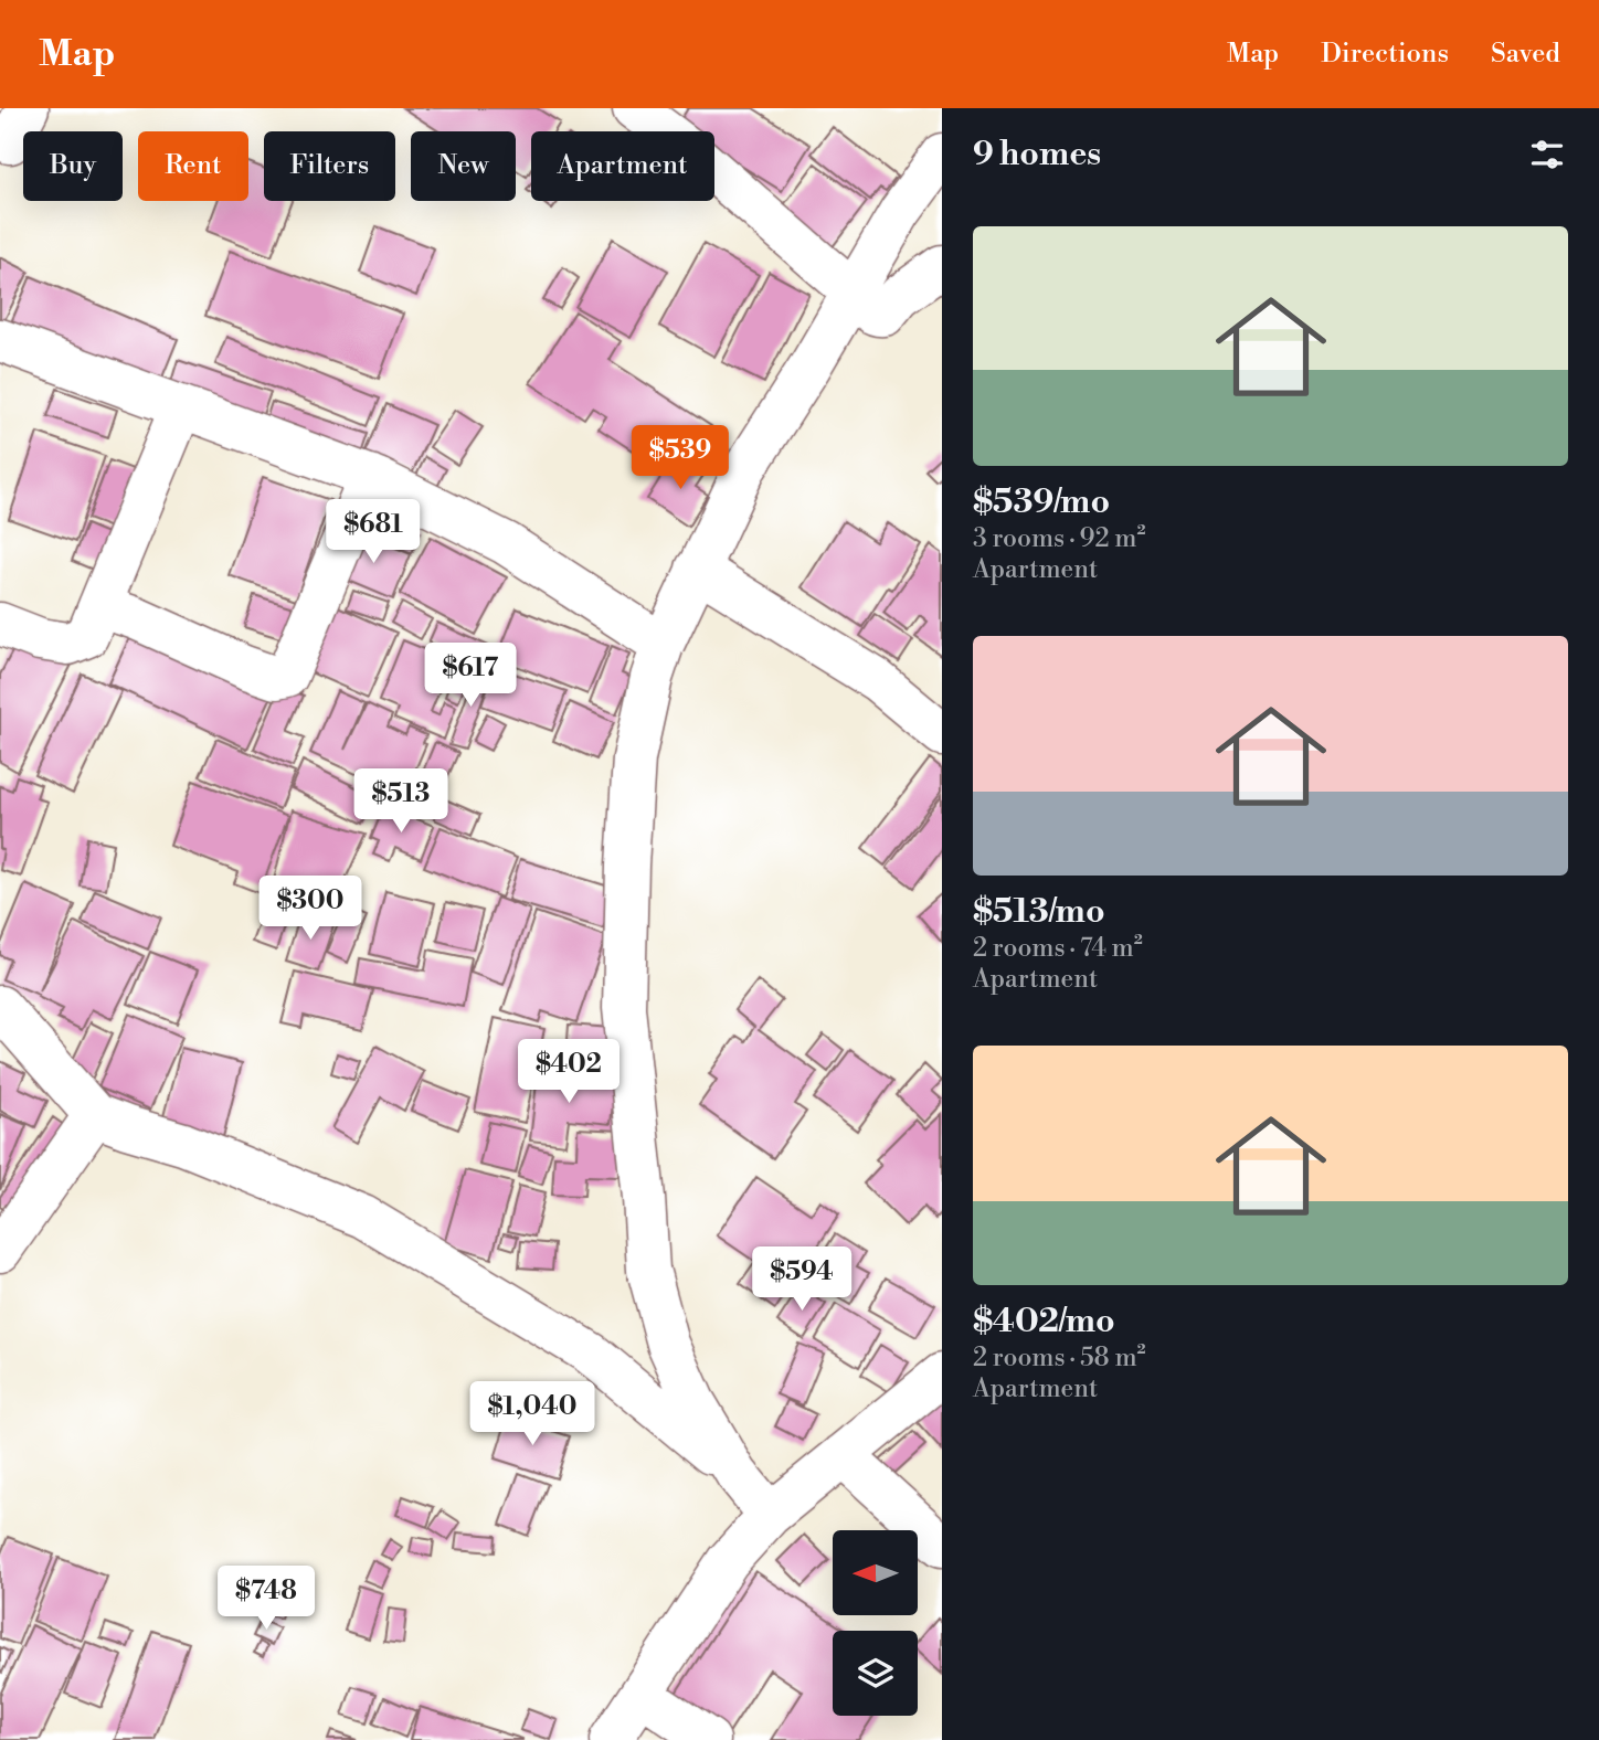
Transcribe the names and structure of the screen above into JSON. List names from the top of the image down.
{
  "north": "left",
  "page": {
    "header": "Map",
    "nav": ["Map", "Directions", "Saved"],
    "heading": "9 homes",
    "chip": [
      "Buy",
      "Rent",
      "Filters",
      "New",
      "Apartment"
    ],
    "list": [
      {
        "name": "$539/mo",
        "note": "3 rooms · 92 m² · Apartment"
      },
      {
        "name": "$513/mo",
        "note": "2 rooms · 74 m² · Apartment"
      },
      {
        "name": "$402/mo",
        "note": "2 rooms · 58 m² · Apartment"
      }
    ],
    "price": [
      "$539",
      "$681",
      "$617",
      "$513",
      "$300",
      "$402",
      "$594",
      "$1,040",
      "$748"
    ]
  }
}
